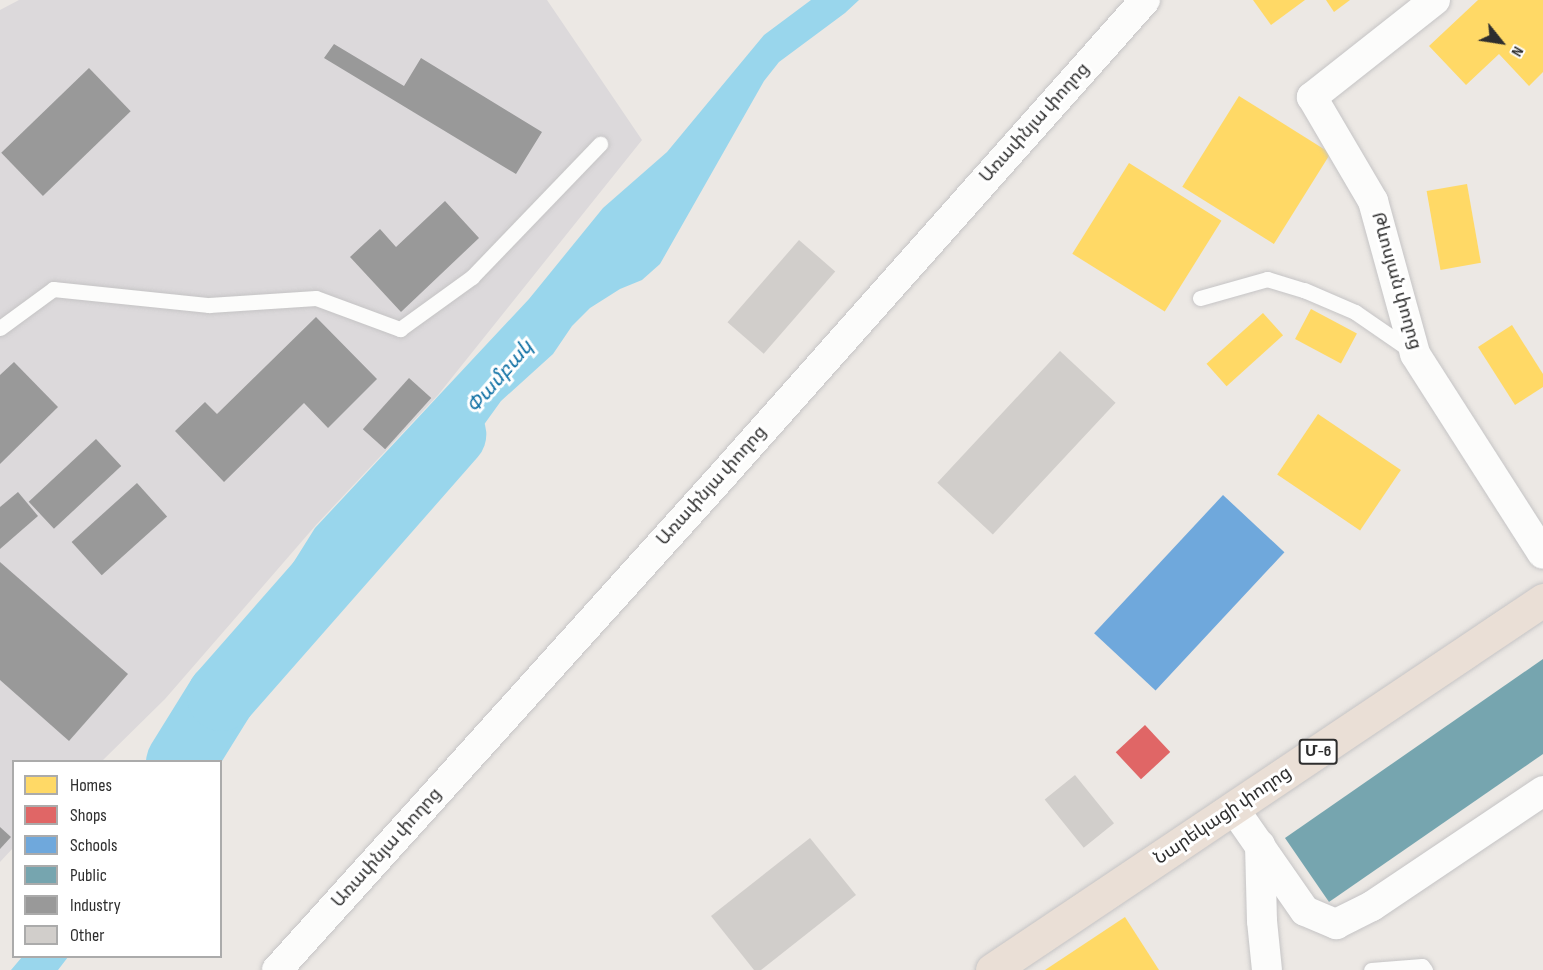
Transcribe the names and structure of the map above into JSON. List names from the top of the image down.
{
  "streets": {
    "highway": ["Մ-6", "Նարեկացի փողոց"],
    "street": ["Առափնյա փողոց", "Թևոսյան փողոց"]
  },
  "water": ["Փամբակ"],
  "legend": [
    "Homes",
    "Shops",
    "Schools",
    "Public",
    "Industry",
    "Other"
  ],
  "north": "bottom right"
}
